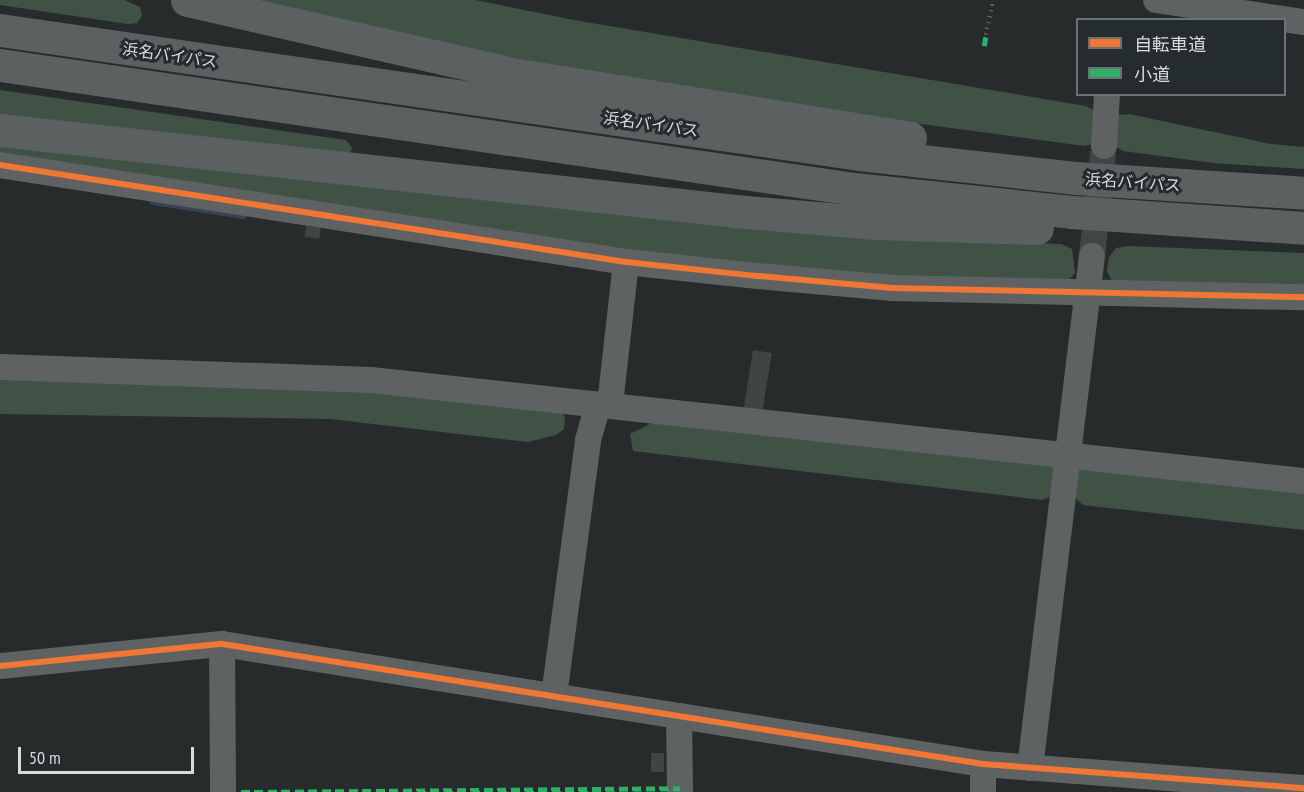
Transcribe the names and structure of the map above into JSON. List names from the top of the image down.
{
  "streets": {
    "highway": ["浜名バイパス"]
  },
  "legend": ["自転車道", "小道"],
  "scale_bar": "50 m"
}
